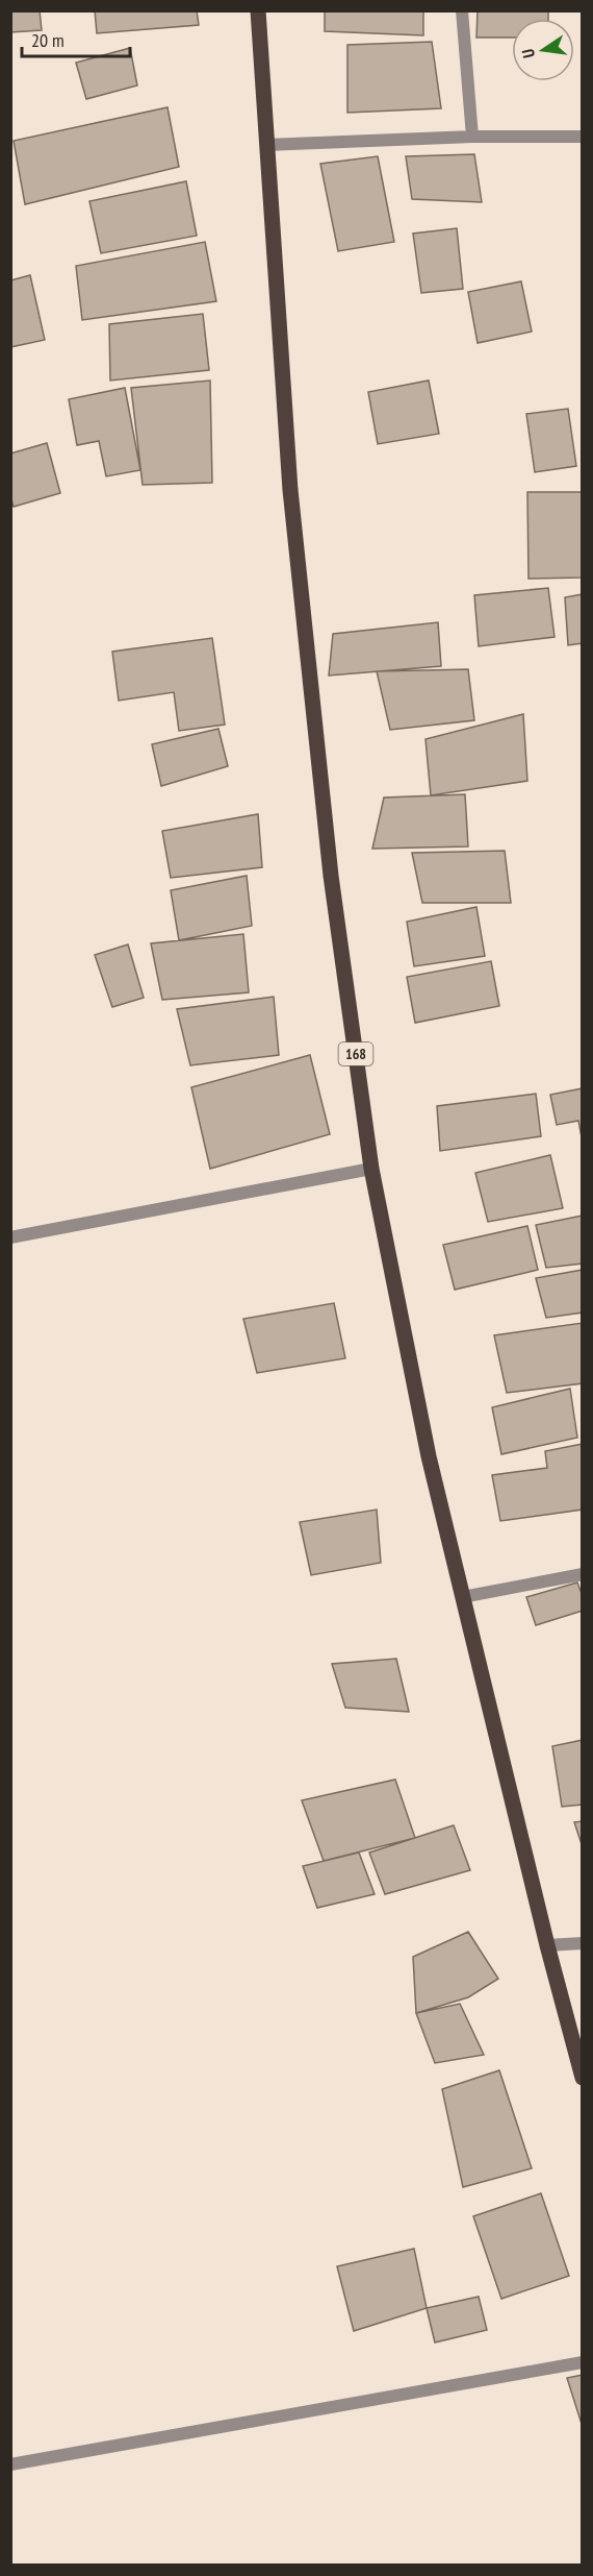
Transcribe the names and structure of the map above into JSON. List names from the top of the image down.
{
  "streets": {
    "main road": ["168"]
  },
  "scale_bar": "20 m",
  "north": "left"
}
